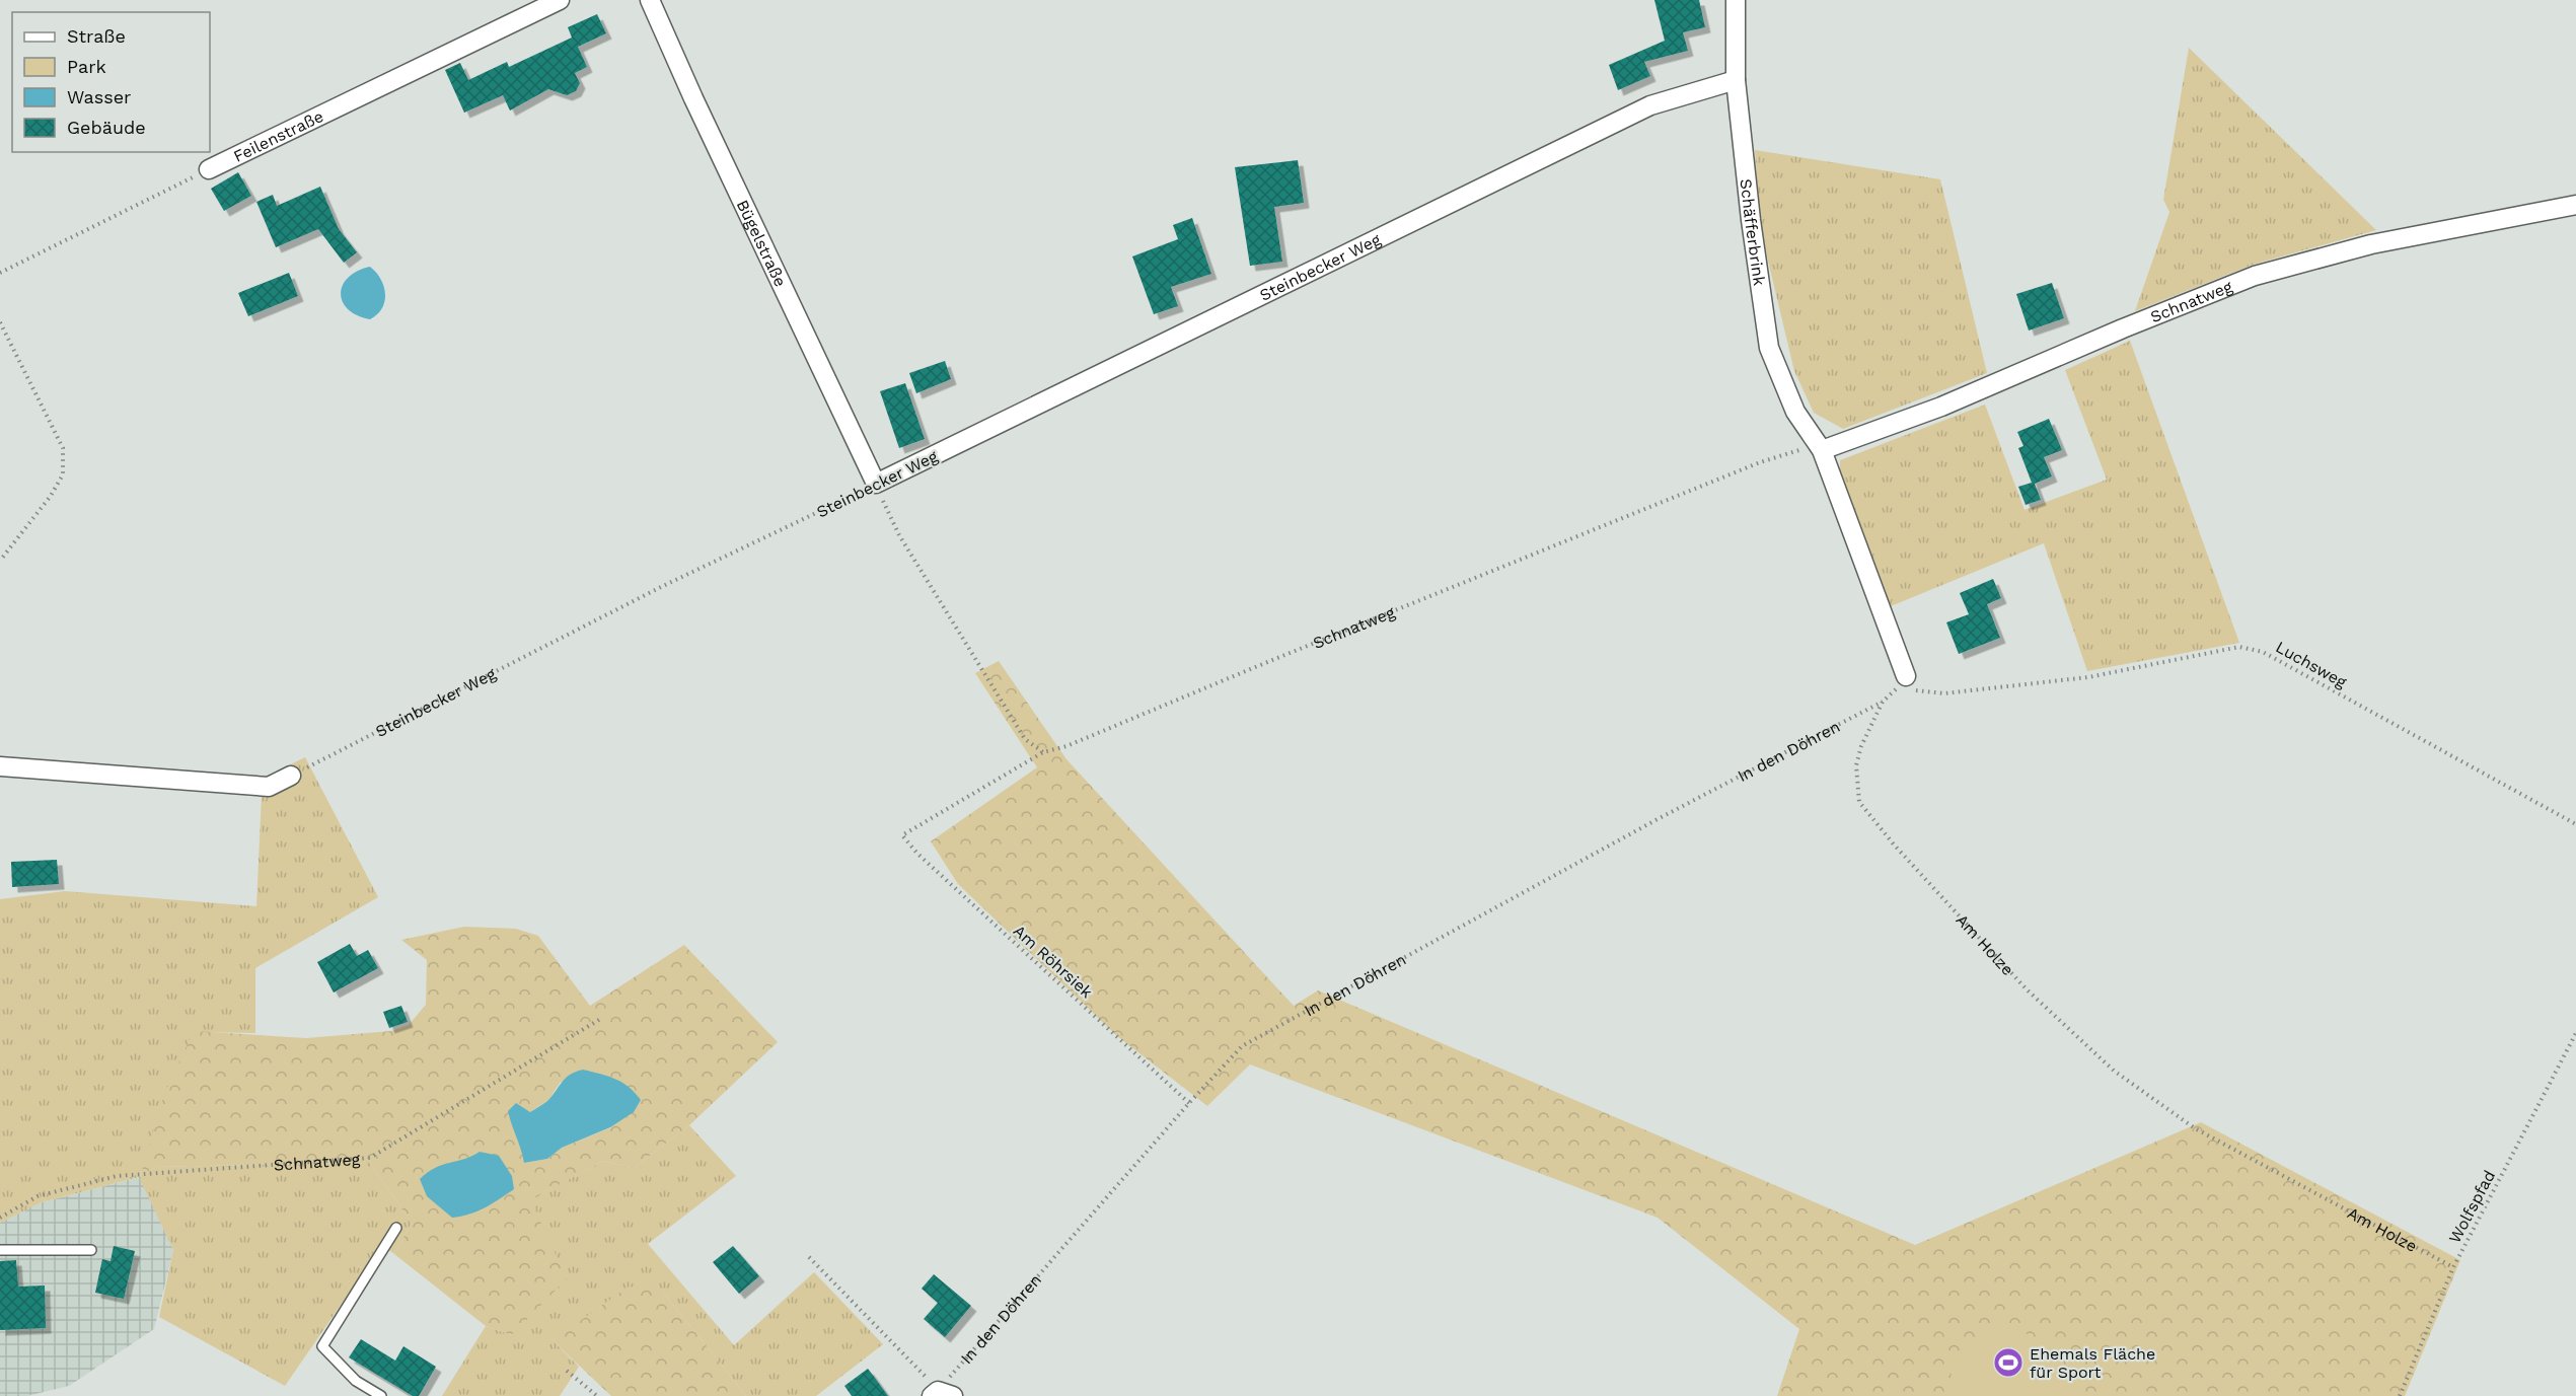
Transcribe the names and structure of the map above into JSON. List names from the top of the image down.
{
  "streets": {
    "street": [
      "Feilenstraße",
      "Schäfferbrink",
      "Bügelstraße",
      "Steinbecker Weg",
      "Schnatweg"
    ],
    "path": [
      "Luchsweg",
      "In den Döhren",
      "Am Holze",
      "Am Röhrsiek",
      "Wolfspfad"
    ]
  },
  "crossings": [
    ["Schäfferbrink", "Steinbecker Weg"],
    ["Schäfferbrink", "Schnatweg"],
    ["Bügelstraße", "Steinbecker Weg"],
    ["Schnatweg", "Am Röhrsiek"],
    ["Luchsweg", "Am Holze"],
    ["In den Döhren", "Am Holze"],
    ["In den Döhren", "Am Röhrsiek"],
    ["Am Holze", "Wolfspfad"]
  ],
  "places": {
    "sports": ["Ehemals Fläche für Sport"]
  },
  "legend": [
    "Straße",
    "Park",
    "Wasser",
    "Gebäude"
  ]
}
